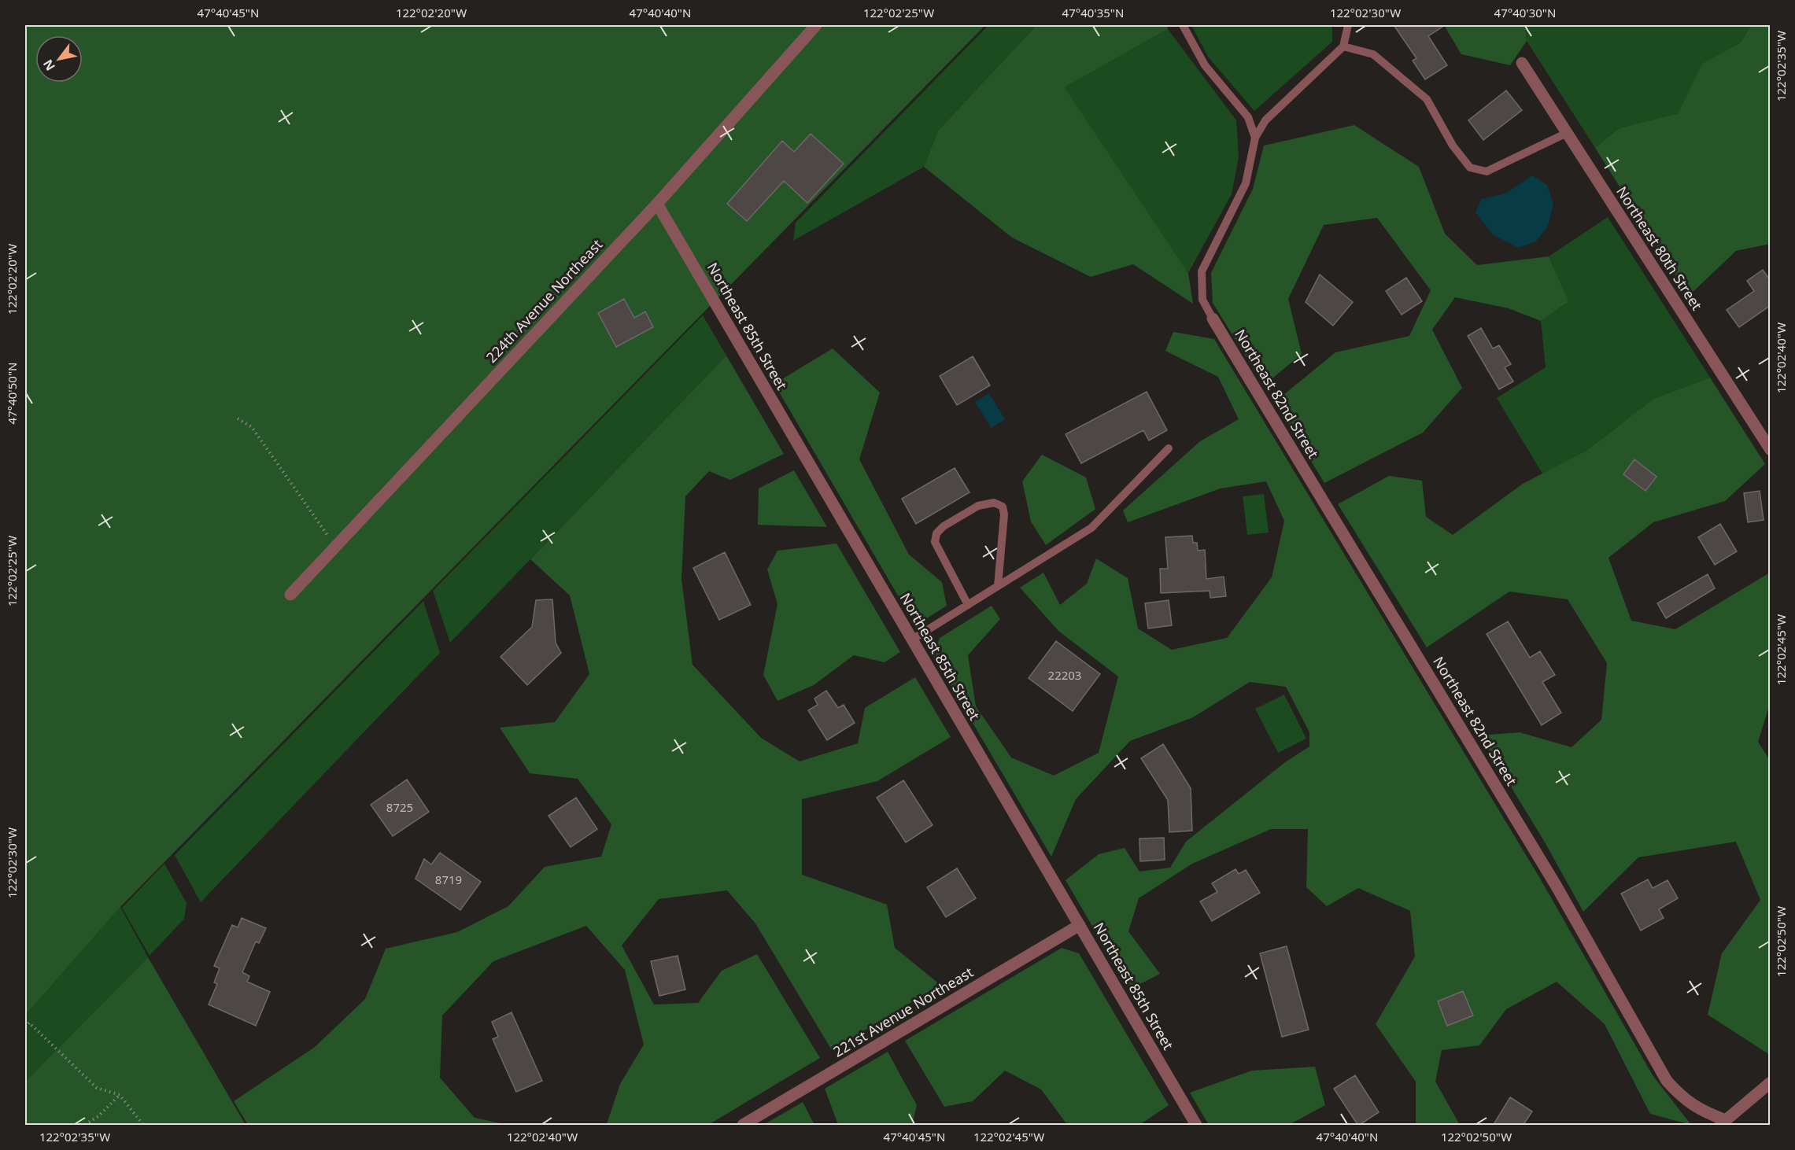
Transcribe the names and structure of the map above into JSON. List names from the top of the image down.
{
  "streets": {
    "street": [
      "Northeast 80th Street",
      "224th Avenue Northeast",
      "Northeast 85th Street",
      "Northeast 82nd Street",
      "221st Avenue Northeast"
    ]
  },
  "crossings": [
    ["224th Avenue Northeast", "Northeast 85th Street"],
    ["Northeast 85th Street", "221st Avenue Northeast"]
  ],
  "house_numbers": ["22203", "8725", "8719"],
  "north": "bottom left",
  "coordinates": [
    "47°40'45\"N",
    "122°02'20\"W",
    "47°40'40\"N",
    "122°02'25\"W",
    "47°40'35\"N",
    "122°02'30\"W",
    "47°40'30\"N",
    "122°02'35\"W",
    "122°02'40\"W",
    "47°40'50\"N",
    "122°02'45\"W",
    "122°02'50\"W"
  ]
}
